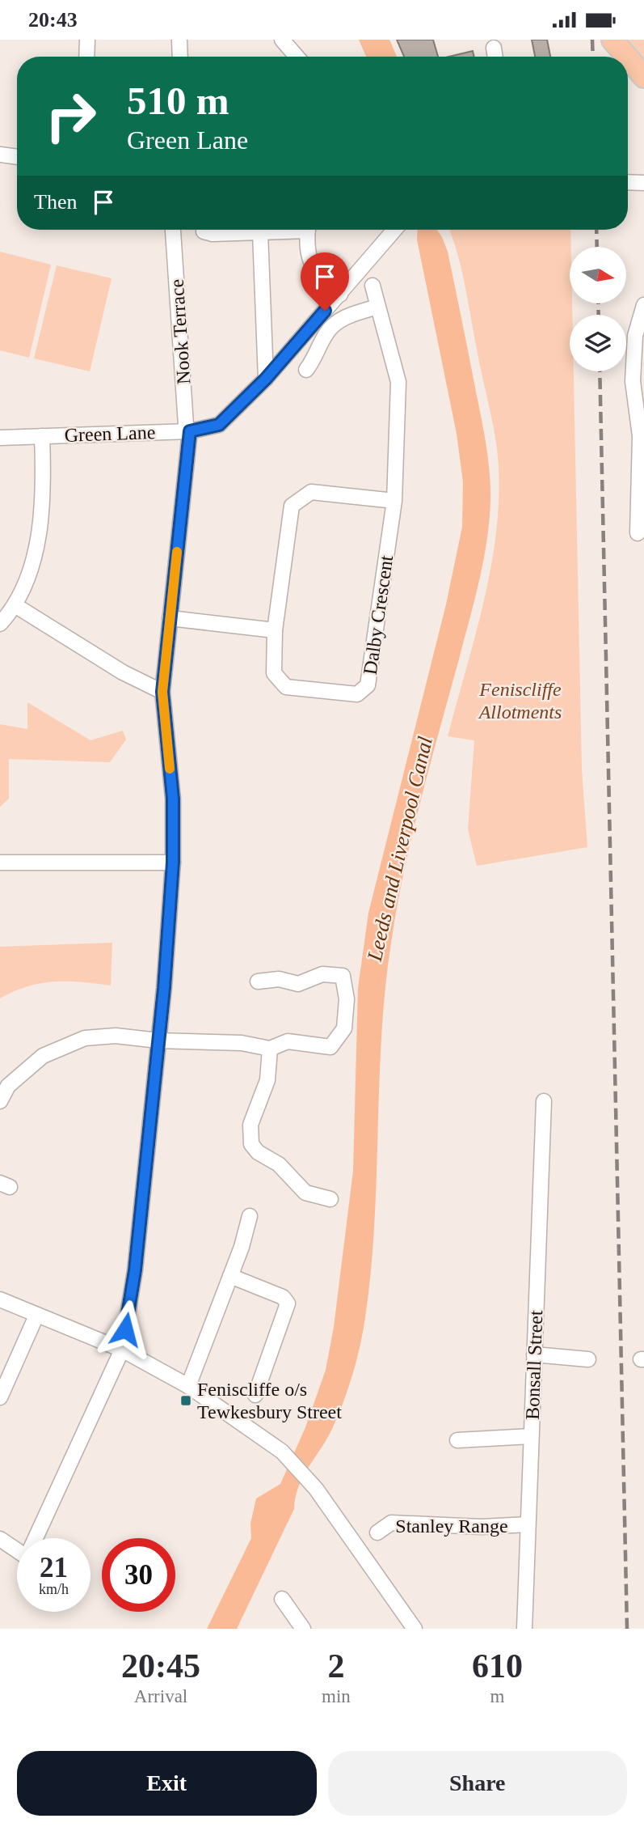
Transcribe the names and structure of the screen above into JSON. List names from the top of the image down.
{
  "streets": {
    "street": [
      "Nook Terrace",
      "Green Lane",
      "Dalby Crescent",
      "Bonsall Street",
      "Stanley Range"
    ]
  },
  "crossings": [
    ["Nook Terrace", "Green Lane"],
    ["Bonsall Street", "Stanley Range"]
  ],
  "water": ["Leeds and Liverpool Canal"],
  "parks": ["Feniscliffe Allotments"],
  "places": {
    "transit": ["Feniscliffe o/s Tewkesbury Street"]
  },
  "north": "right",
  "page": {
    "status": "20:43",
    "turn": ["510 m", "Green Lane"],
    "then": "Then",
    "speed": "21 km/h",
    "limit": "30",
    "eta": [
      "20:45",
      "Arrival",
      "2",
      "min",
      "610",
      "m"
    ],
    "buttons": ["Exit", "Share"]
  }
}
